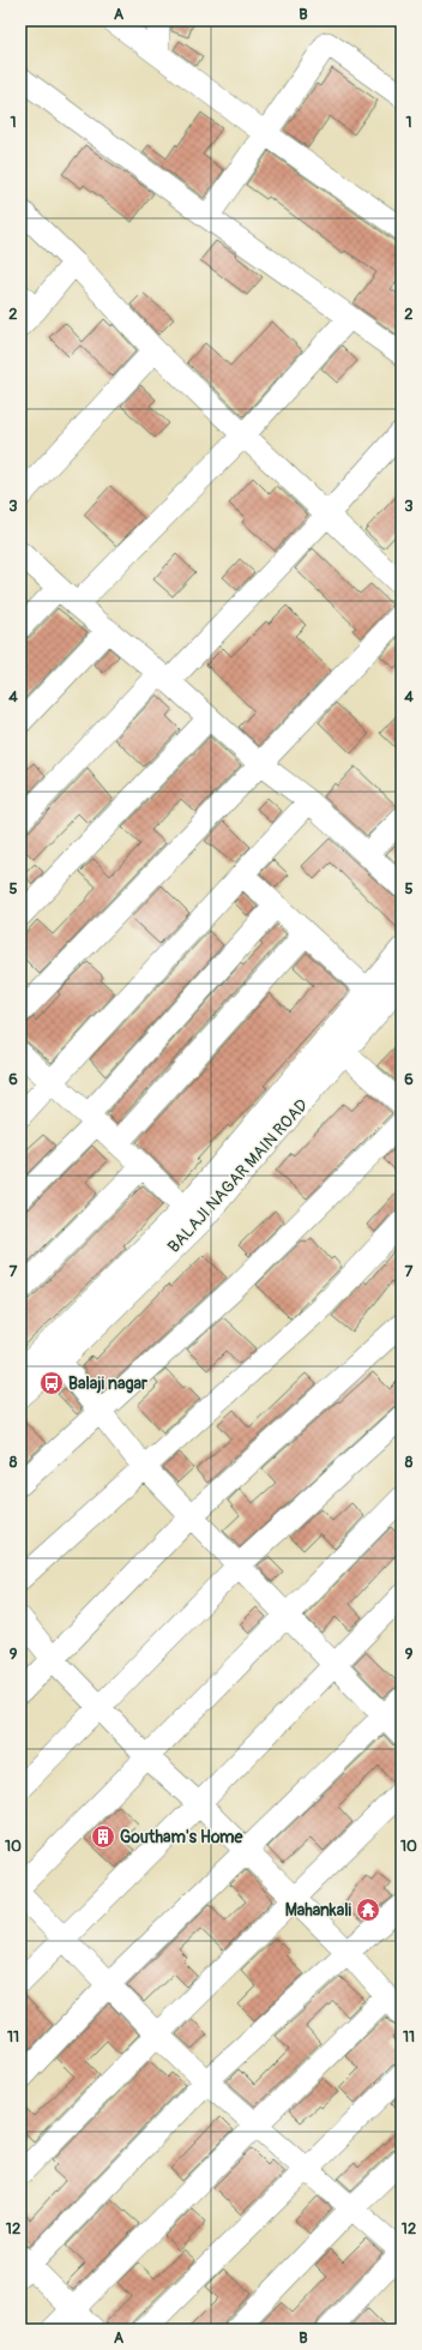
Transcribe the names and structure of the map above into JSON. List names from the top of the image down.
{
  "streets": {
    "street": ["BALAJI NAGAR MAIN ROAD"]
  },
  "places": {
    "bus stop": ["Balaji nagar"],
    "building": ["Goutham's Home"],
    "temple": ["Mahankali"]
  },
  "grid": {
    "columns": ["A", "B"],
    "rows": [
      "1",
      "2",
      "3",
      "4",
      "5",
      "6",
      "7",
      "8",
      "9",
      "10",
      "11",
      "12"
    ]
  }
}
